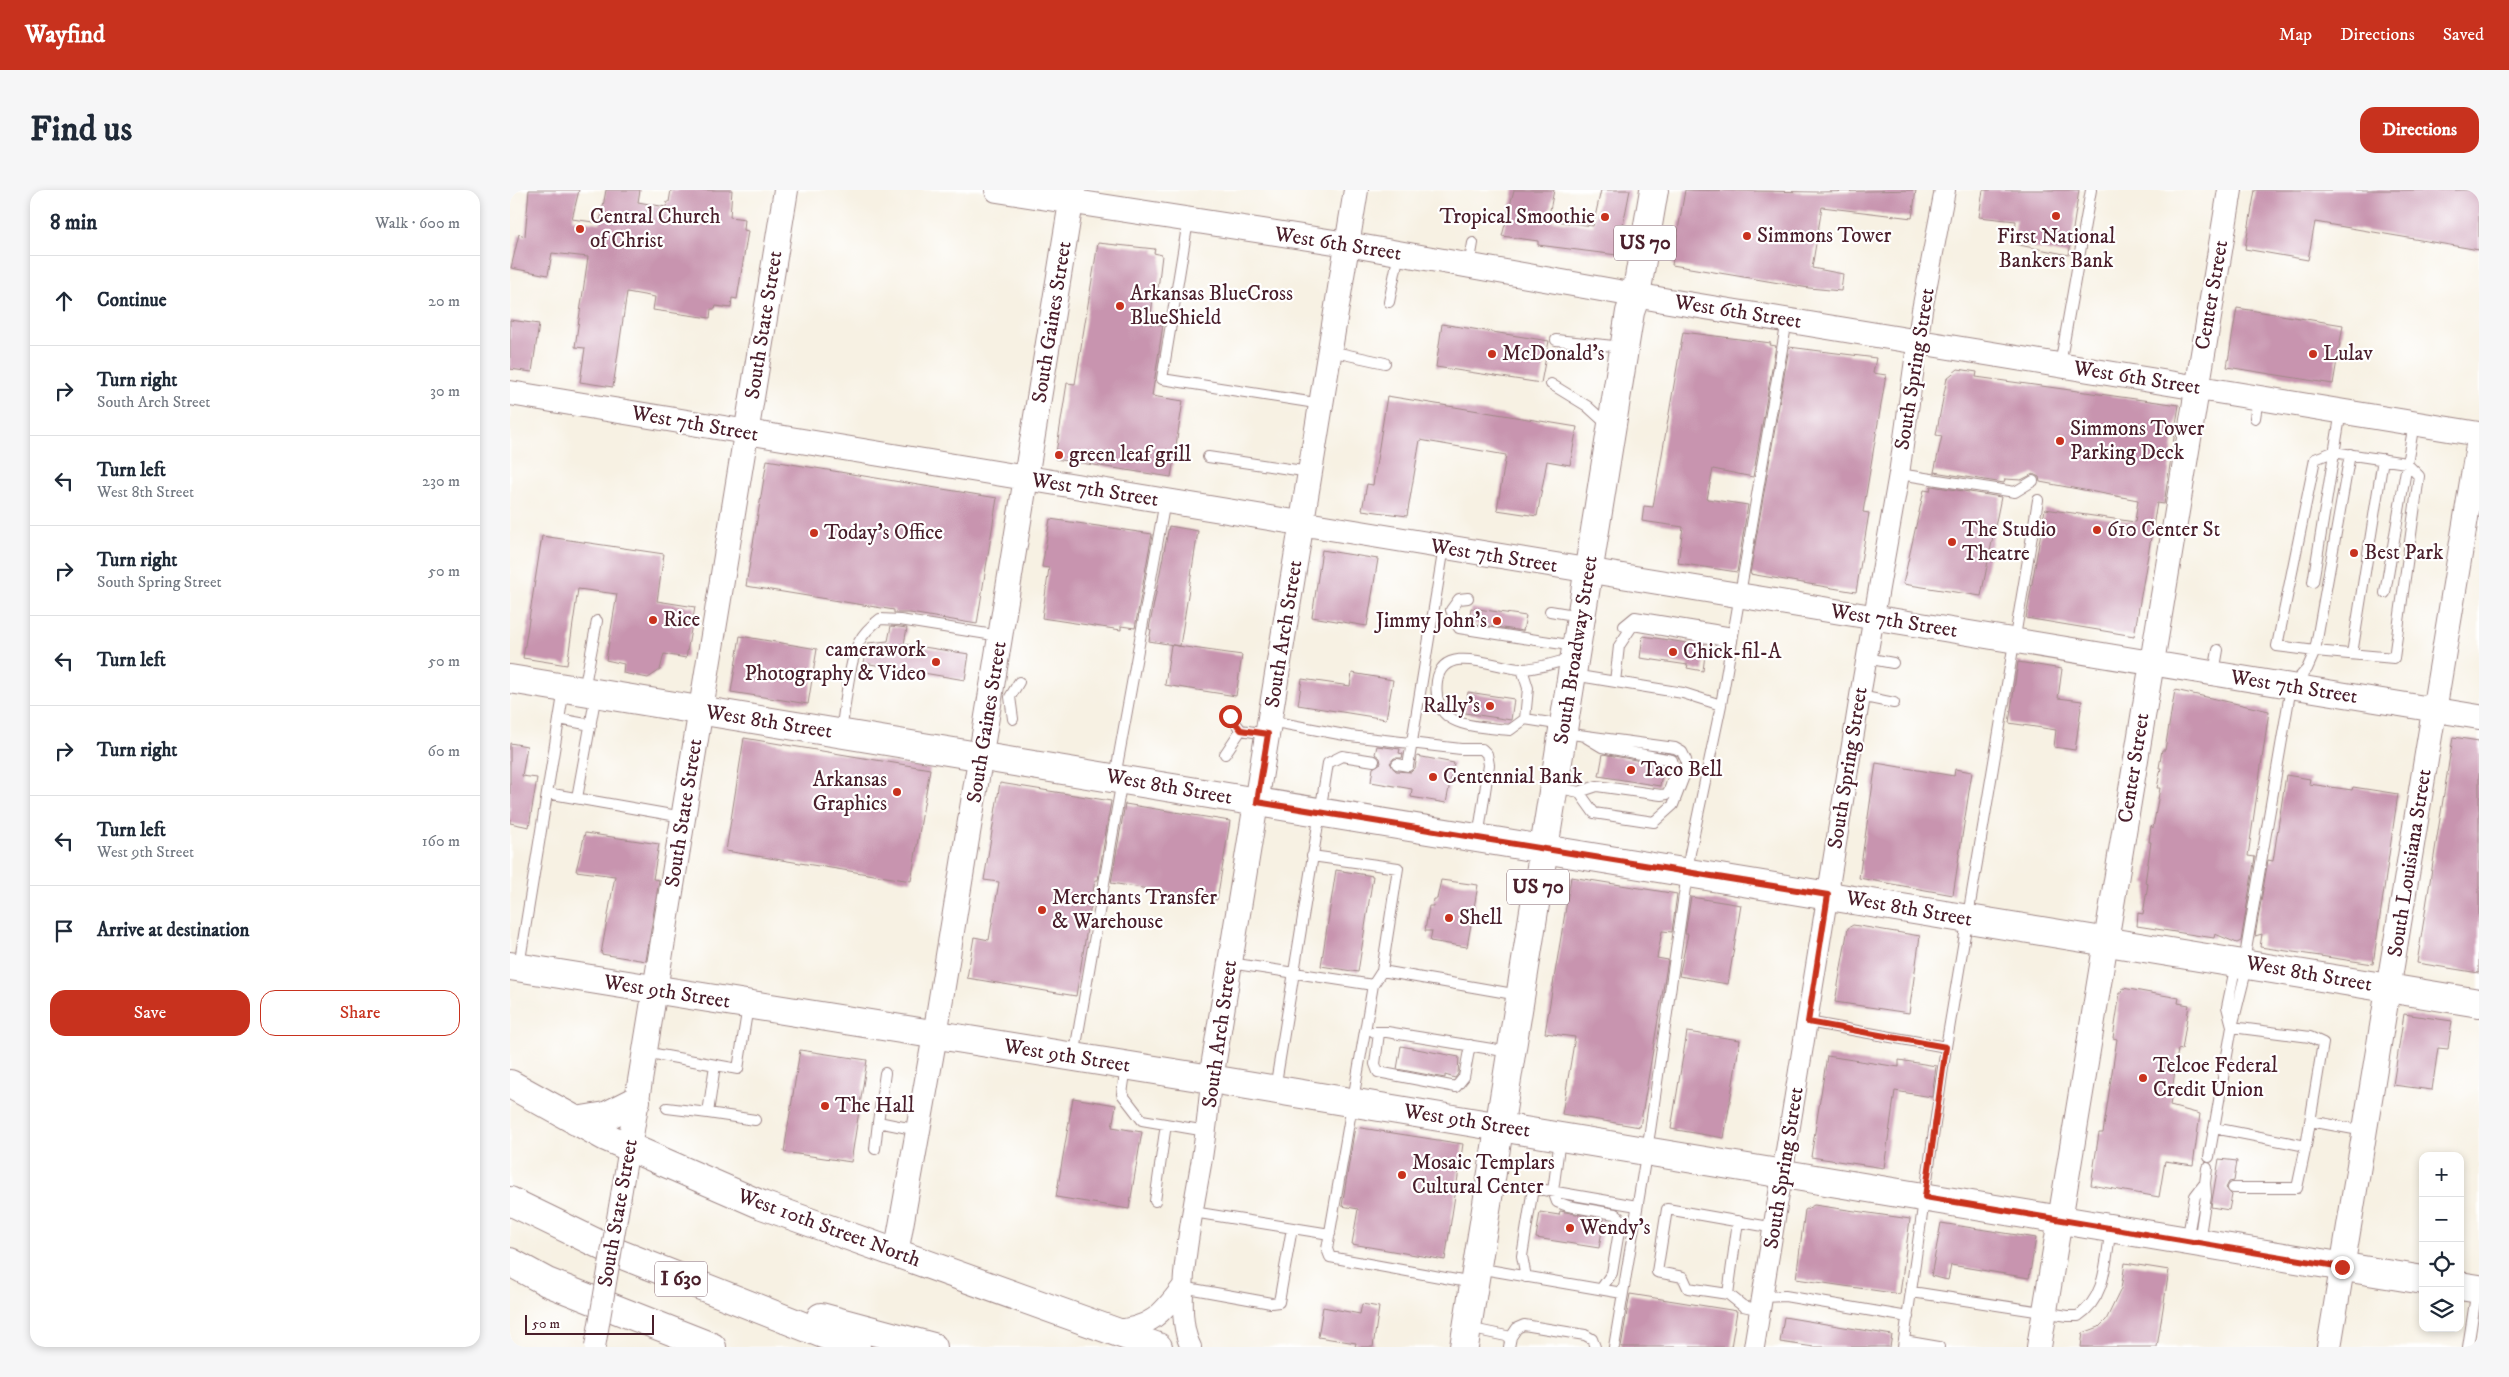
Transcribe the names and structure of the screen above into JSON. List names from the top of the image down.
{
  "streets": {
    "main road": [
      "US 70",
      "South Broadway Street",
      "West 8th Street",
      "West 9th Street",
      "West 10th Street North",
      "I 630"
    ],
    "street": [
      "West 6th Street",
      "Center Street",
      "South Gaines Street",
      "South State Street",
      "South Spring Street",
      "West 7th Street",
      "South Arch Street",
      "South Louisiana Street"
    ]
  },
  "crossings": [
    ["West 6th Street", "Center Street"],
    ["West 6th Street", "South Gaines Street"],
    ["West 6th Street", "South Spring Street"],
    ["West 6th Street", "South Arch Street"],
    ["West 6th Street", "South Broadway Street"],
    ["Center Street", "West 7th Street"],
    ["Center Street", "West 8th Street"],
    ["Center Street", "West 9th Street"],
    ["South Gaines Street", "West 7th Street"],
    ["South Gaines Street", "West 8th Street"],
    ["South Gaines Street", "West 9th Street"],
    ["South Gaines Street", "West 10th Street North"],
    ["South State Street", "West 7th Street"],
    ["South State Street", "West 8th Street"],
    ["South State Street", "West 9th Street"],
    ["South State Street", "West 10th Street North"],
    ["South Spring Street", "West 7th Street"],
    ["South Spring Street", "West 8th Street"],
    ["South Spring Street", "West 9th Street"],
    ["West 7th Street", "South Arch Street"],
    ["West 7th Street", "South Broadway Street"],
    ["West 7th Street", "South Louisiana Street"],
    ["South Arch Street", "West 8th Street"],
    ["South Arch Street", "West 9th Street"],
    ["South Broadway Street", "West 8th Street"],
    ["South Broadway Street", "West 9th Street"],
    ["West 8th Street", "South Louisiana Street"],
    ["South Louisiana Street", "West 9th Street"]
  ],
  "places": [
    "First National Bankers Bank",
    "Tropical Smoothie",
    "Central Church of Christ",
    "Simmons Tower",
    "Arkansas BlueCross BlueShield",
    "McDonald's",
    "Lulav",
    "Simmons Tower Parking Deck",
    "green leaf grill",
    "610 Center St",
    "Today's Office",
    "The Studio Theatre",
    "Best Park",
    "Rice",
    "Jimmy John's",
    "Chick-fil-A",
    "camerawork Photography & Video",
    "Rally's",
    "Taco Bell",
    "Centennial Bank",
    "Arkansas Graphics",
    "Merchants Transfer & Warehouse",
    "Shell",
    "Telcoe Federal Credit Union",
    "The Hall",
    "Mosaic Templars Cultural Center",
    "Wendy's"
  ],
  "scale_bar": "50 m",
  "page": {
    "header": "Wayfind",
    "nav": ["Map", "Directions", "Saved"],
    "buttons": [
      "Directions",
      ["Save", "Share"]
    ],
    "title": "Find us",
    "heading": ["8 min", "Walk · 600 m"],
    "list": [
      ["Continue", "20 m"],
      ["Turn right", "South Arch Street", "30 m"],
      ["Turn left", "West 8th Street", "230 m"],
      ["Turn right", "South Spring Street", "50 m"],
      ["Turn left", "50 m"],
      ["Turn right", "60 m"],
      ["Turn left", "West 9th Street", "160 m"],
      "Arrive at destination"
    ],
    "map_buttons": ["+", "−"],
    "scale": "50 m"
  }
}
